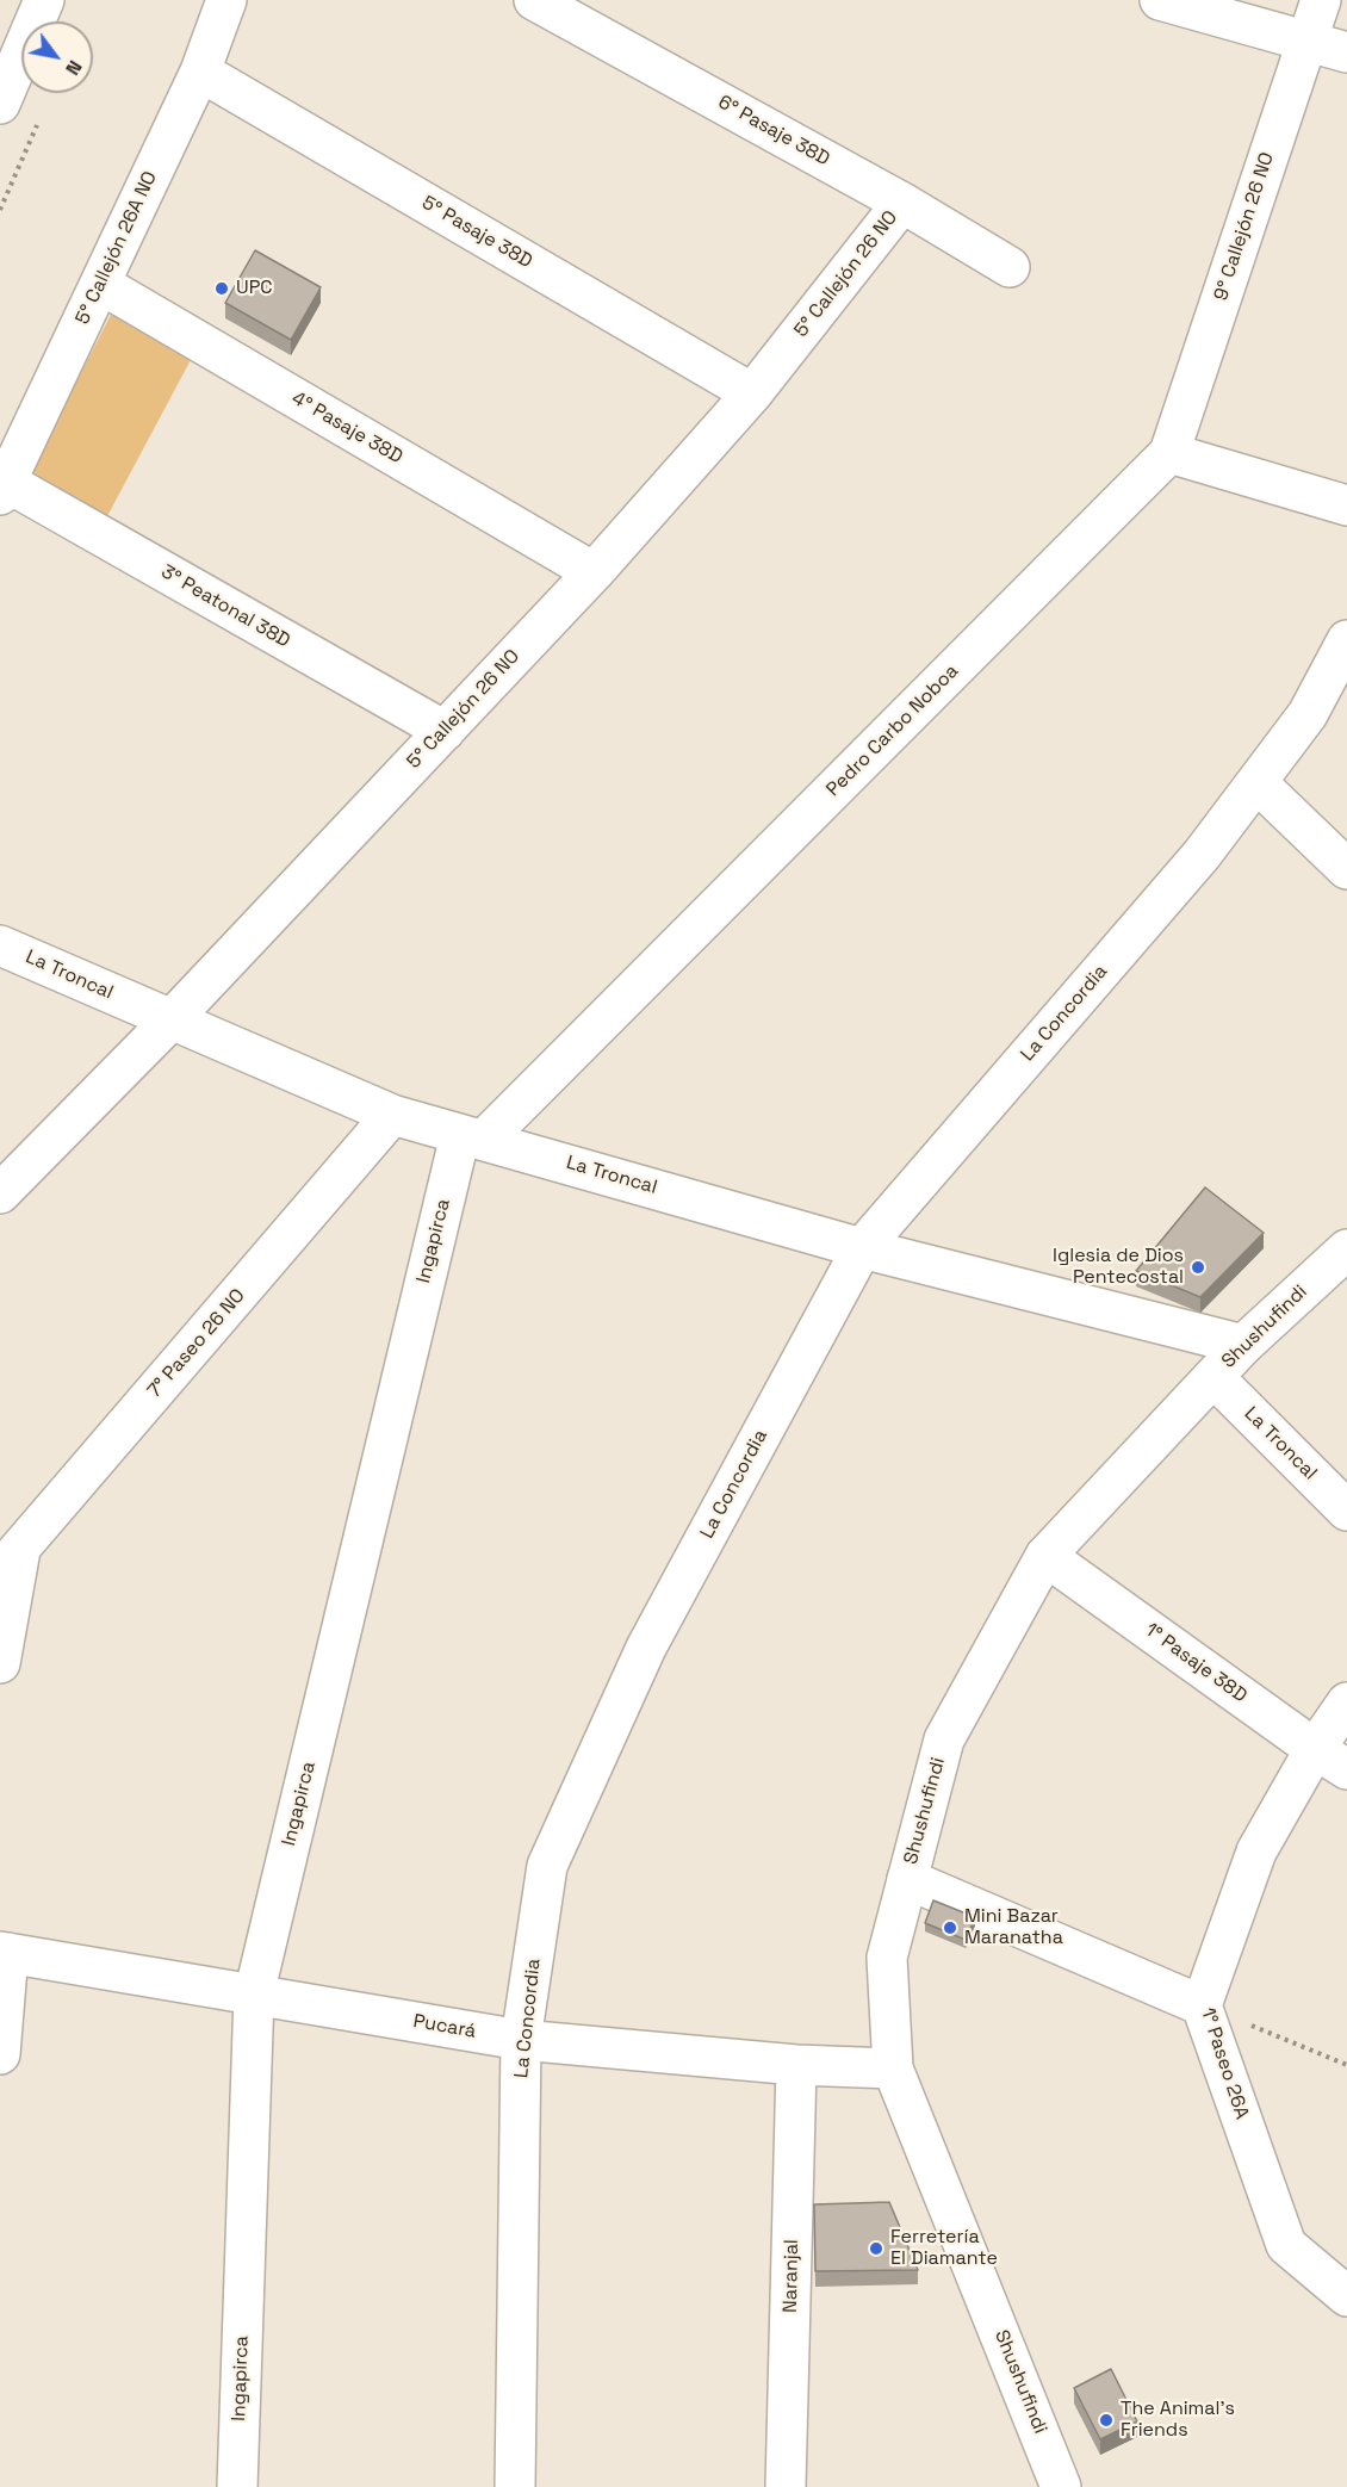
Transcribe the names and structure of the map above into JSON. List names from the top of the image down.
{
  "streets": {
    "main road": [
      "6° Pasaje 38D",
      "9° Callejón 26 NO",
      "5° Pasaje 38D",
      "5° Callejón 26A NO",
      "5° Callejón 26 NO",
      "4° Pasaje 38D",
      "3° Peatonal 38D",
      "Pedro Carbo Noboa",
      "La Troncal",
      "La Concordia",
      "Ingapirca",
      "Shushufindi",
      "7° Paseo 26 NO",
      "1° Pasaje 38D",
      "Pucará",
      "1° Paseo 26A",
      "Naranjal"
    ]
  },
  "crossings": [
    ["6° Pasaje 38D", "5° Callejón 26 NO"],
    ["9° Callejón 26 NO", "Pedro Carbo Noboa"],
    ["5° Pasaje 38D", "5° Callejón 26A NO"],
    ["5° Pasaje 38D", "5° Callejón 26 NO"],
    ["5° Callejón 26A NO", "4° Pasaje 38D"],
    ["5° Callejón 26A NO", "3° Peatonal 38D"],
    ["5° Callejón 26 NO", "4° Pasaje 38D"],
    ["5° Callejón 26 NO", "3° Peatonal 38D"],
    ["5° Callejón 26 NO", "La Troncal"],
    ["Pedro Carbo Noboa", "La Troncal"],
    ["Pedro Carbo Noboa", "Ingapirca"],
    ["La Troncal", "La Concordia"],
    ["La Troncal", "Ingapirca"],
    ["La Troncal", "Shushufindi"],
    ["La Troncal", "7° Paseo 26 NO"],
    ["La Concordia", "Pucará"],
    ["Ingapirca", "Pucará"],
    ["Shushufindi", "1° Pasaje 38D"],
    ["Shushufindi", "Pucará"],
    ["1° Pasaje 38D", "1° Paseo 26A"],
    ["Pucará", "Naranjal"]
  ],
  "places": [
    "UPC",
    "Iglesia de Dios Pentecostal",
    "Mini Bazar Maranatha",
    "Ferretería El Diamante",
    "The Animal's Friends"
  ],
  "north": "bottom right"
}
